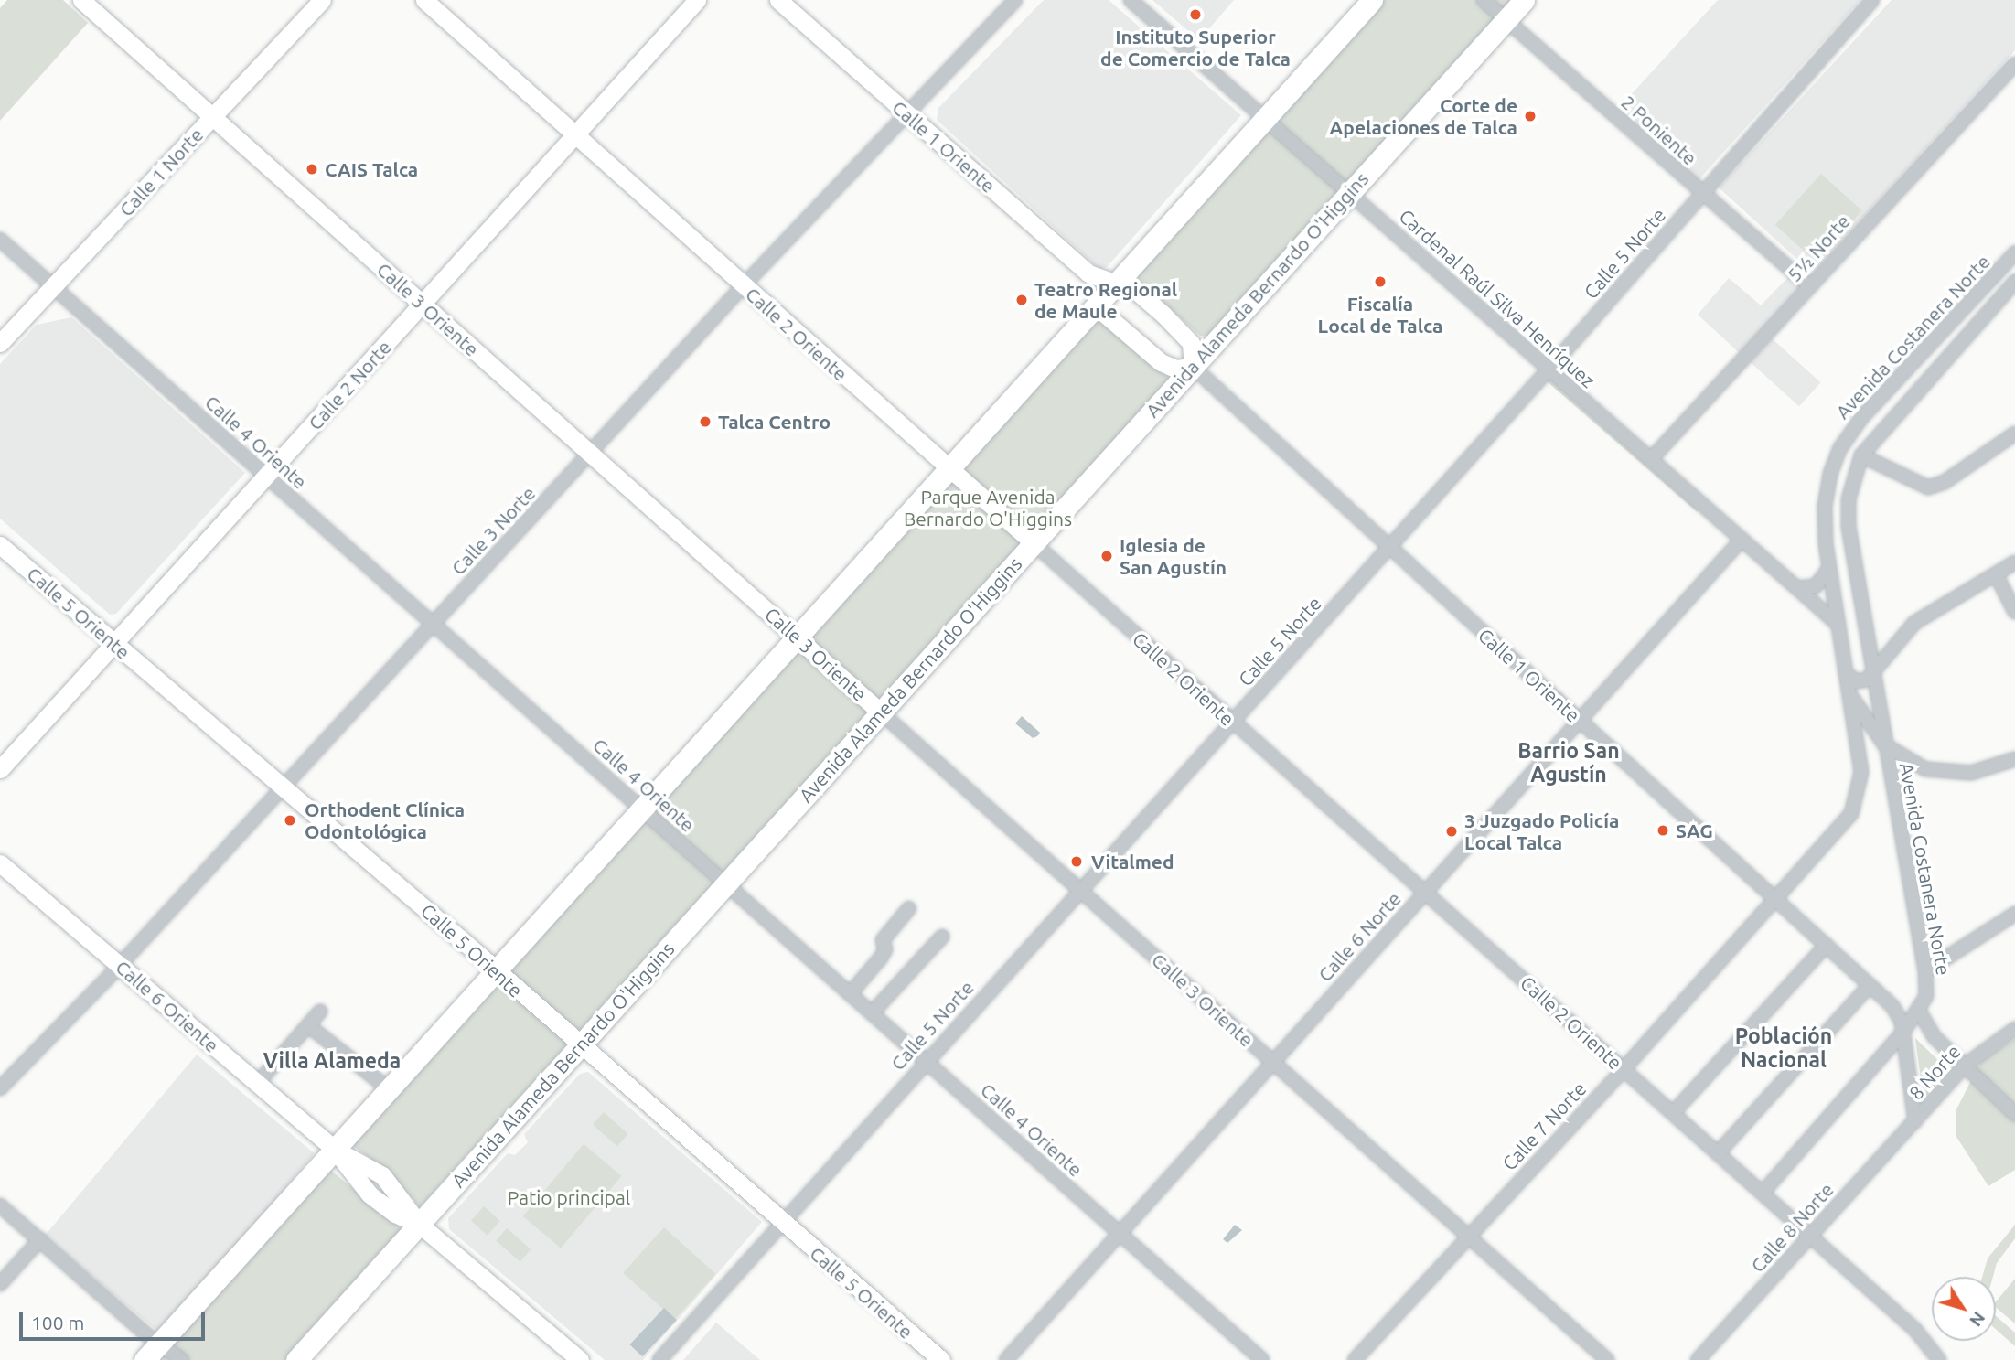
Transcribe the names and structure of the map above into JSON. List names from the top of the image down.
{
  "streets": {
    "main road": [
      "Calle 1 Oriente",
      "Calle 1 Norte",
      "Avenida Alameda Bernardo O'Higgins",
      "Calle 3 Oriente",
      "Calle 2 Oriente",
      "Calle 2 Norte",
      "Calle 5 Oriente",
      "Calle 6 Oriente"
    ],
    "street": [
      "2 Poniente",
      "5½ Norte",
      "Calle 5 Norte",
      "Cardenal Raúl Silva Henríquez",
      "Avenida Costanera Norte",
      "Calle 4 Oriente",
      "Calle 3 Norte",
      "Calle 6 Norte",
      "8 Norte",
      "Calle 7 Norte",
      "Calle 8 Norte"
    ]
  },
  "crossings": [
    ["2 Poniente", "5½ Norte"],
    ["2 Poniente", "Calle 5 Norte"],
    ["2 Poniente", "Avenida Alameda Bernardo O'Higgins"],
    ["Calle 1 Oriente", "Calle 5 Norte"],
    ["Calle 1 Oriente", "Avenida Alameda Bernardo O'Higgins"],
    ["Calle 1 Oriente", "Avenida Costanera Norte"],
    ["Calle 1 Oriente", "Calle 3 Norte"],
    ["Calle 1 Oriente", "Calle 6 Norte"],
    ["Calle 1 Oriente", "8 Norte"],
    ["Calle 1 Oriente", "Calle 7 Norte"],
    ["Calle 1 Oriente", "Calle 8 Norte"],
    ["Calle 1 Norte", "Calle 3 Oriente"],
    ["Calle 1 Norte", "Calle 4 Oriente"],
    ["5½ Norte", "Cardenal Raúl Silva Henríquez"],
    ["Calle 5 Norte", "Cardenal Raúl Silva Henríquez"],
    ["Calle 5 Norte", "Calle 3 Oriente"],
    ["Calle 5 Norte", "Calle 2 Oriente"],
    ["Calle 5 Norte", "Calle 4 Oriente"],
    ["Calle 5 Norte", "Calle 5 Oriente"],
    ["Avenida Alameda Bernardo O'Higgins", "Cardenal Raúl Silva Henríquez"],
    ["Avenida Alameda Bernardo O'Higgins", "Calle 3 Oriente"],
    ["Avenida Alameda Bernardo O'Higgins", "Calle 2 Oriente"],
    ["Avenida Alameda Bernardo O'Higgins", "Calle 4 Oriente"],
    ["Avenida Alameda Bernardo O'Higgins", "Calle 5 Oriente"],
    ["Avenida Alameda Bernardo O'Higgins", "Calle 6 Oriente"],
    ["Cardenal Raúl Silva Henríquez", "Avenida Costanera Norte"],
    ["Cardenal Raúl Silva Henríquez", "Calle 6 Norte"],
    ["Calle 3 Oriente", "Calle 2 Norte"],
    ["Calle 3 Oriente", "Calle 3 Norte"],
    ["Calle 3 Oriente", "Calle 6 Norte"],
    ["Calle 3 Oriente", "Calle 7 Norte"],
    ["Calle 2 Oriente", "Avenida Costanera Norte"],
    ["Calle 2 Oriente", "Calle 2 Norte"],
    ["Calle 2 Oriente", "Calle 3 Norte"],
    ["Calle 2 Oriente", "Calle 6 Norte"],
    ["Calle 2 Oriente", "Calle 7 Norte"],
    ["Calle 2 Oriente", "Calle 8 Norte"],
    ["Avenida Costanera Norte", "Calle 7 Norte"],
    ["Calle 2 Norte", "Calle 4 Oriente"],
    ["Calle 2 Norte", "Calle 5 Oriente"],
    ["Calle 4 Oriente", "Calle 3 Norte"],
    ["Calle 4 Oriente", "Calle 6 Norte"],
    ["Calle 3 Norte", "Calle 5 Oriente"],
    ["Calle 3 Norte", "Calle 6 Oriente"],
    ["8 Norte", "Calle 8 Norte"]
  ],
  "districts": ["Barrio San Agustín", "Población Nacional", "Villa Alameda"],
  "parks": ["Parque Avenida Bernardo O'Higgins", "Patio principal"],
  "places": [
    "Instituto Superior de Comercio de Talca",
    "Corte de Apelaciones de Talca",
    "CAIS Talca",
    "Fiscalía Local de Talca",
    "Teatro Regional de Maule",
    "Talca Centro",
    "Iglesia de San Agustín",
    "Orthodent Clínica Odontológica",
    "SAG",
    "3 Juzgado Policía Local Talca",
    "Vitalmed"
  ],
  "scale_bar": "100 m",
  "north": "bottom right"
}
